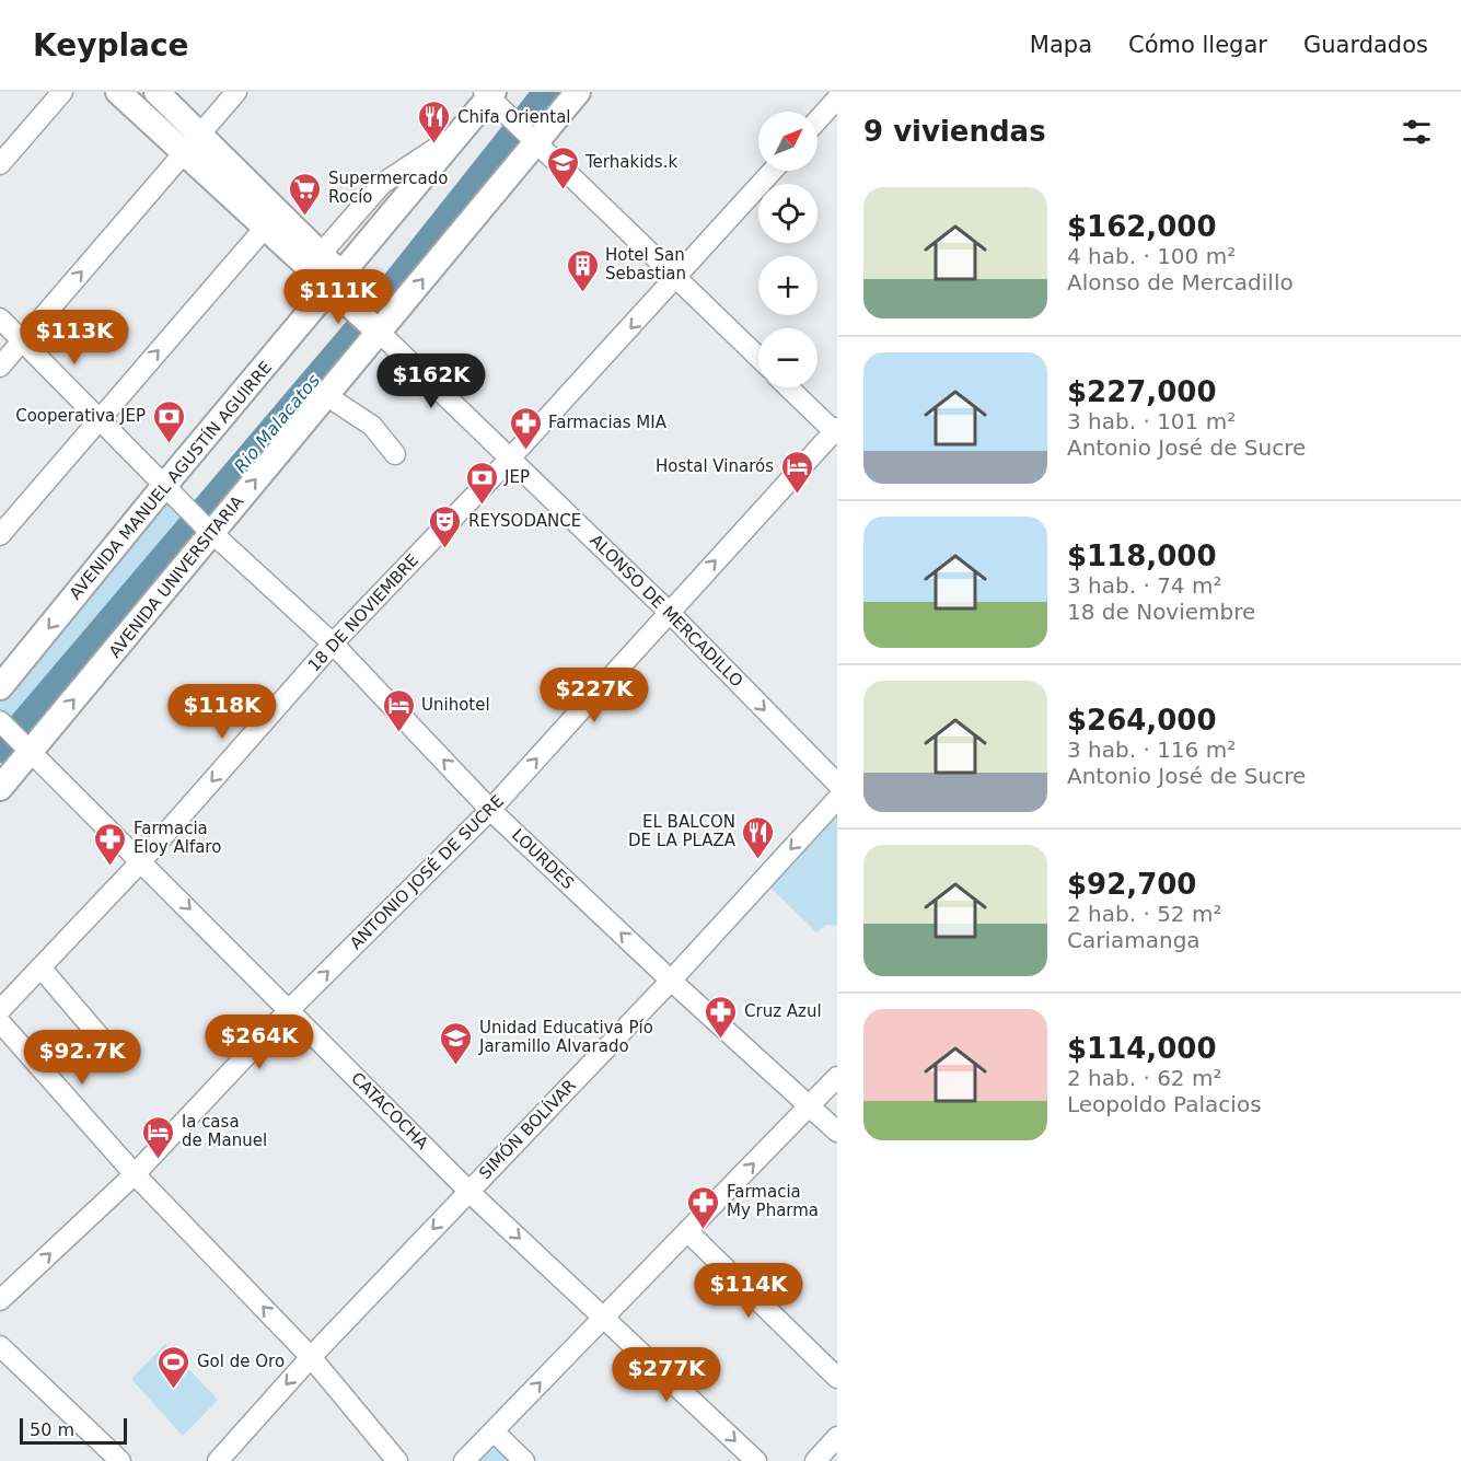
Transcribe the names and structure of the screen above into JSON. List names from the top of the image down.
{
  "streets": {
    "main road": ["AVENIDA MANUEL AGUSTÍN AGUIRRE", "AVENIDA UNIVERSITARIA", "ALONSO DE MERCADILLO"],
    "street": [
      "18 DE NOVIEMBRE",
      "LOURDES",
      "ANTONIO JOSÉ DE SUCRE",
      "CATACOCHA",
      "SIMÓN BOLÍVAR"
    ]
  },
  "crossings": [
    ["AVENIDA MANUEL AGUSTÍN AGUIRRE", "ALONSO DE MERCADILLO"],
    ["AVENIDA MANUEL AGUSTÍN AGUIRRE", "LOURDES"],
    ["AVENIDA UNIVERSITARIA", "ALONSO DE MERCADILLO"],
    ["AVENIDA UNIVERSITARIA", "LOURDES"],
    ["AVENIDA UNIVERSITARIA", "CATACOCHA"],
    ["ALONSO DE MERCADILLO", "18 DE NOVIEMBRE"],
    ["ALONSO DE MERCADILLO", "ANTONIO JOSÉ DE SUCRE"],
    ["18 DE NOVIEMBRE", "LOURDES"],
    ["18 DE NOVIEMBRE", "CATACOCHA"],
    ["LOURDES", "ANTONIO JOSÉ DE SUCRE"],
    ["LOURDES", "SIMÓN BOLÍVAR"],
    ["ANTONIO JOSÉ DE SUCRE", "CATACOCHA"],
    ["CATACOCHA", "SIMÓN BOLÍVAR"]
  ],
  "one_way": [
    "AVENIDA UNIVERSITARIA",
    "18 DE NOVIEMBRE",
    "LOURDES",
    "ANTONIO JOSÉ DE SUCRE",
    "SIMÓN BOLÍVAR"
  ],
  "water": ["Rio Malacatos"],
  "places": {
    "restaurant": ["Chifa Oriental", "EL BALCON DE LA PLAZA"],
    "school or university": ["Terhakids.k", "Unidad Educativa Pío Jaramillo Alvarado"],
    "supermarket": ["Supermercado Rocío"],
    "building": ["Hotel San Sebastian"],
    "bank": ["Cooperativa JEP", "JEP"],
    "pharmacy": [
      "Farmacias MIA",
      "Farmacia Eloy Alfaro",
      "Cruz Azul",
      "Farmacia My Pharma"
    ],
    "hotel": ["Hostal Vinarós", "Unihotel", "la casa de Manuel"],
    "theatre": ["REYSODANCE"],
    "sports": ["Gol de Oro"]
  },
  "scale_bar": "50 m",
  "north": "top right",
  "page": {
    "header": "Keyplace",
    "nav": ["Mapa", "Cómo llegar", "Guardados"],
    "heading": "9 viviendas",
    "map_buttons": ["+", "−"],
    "list": [
      {
        "name": "$162,000",
        "note": "4 hab. · 100 m² · Alonso de Mercadillo"
      },
      {
        "name": "$227,000",
        "note": "3 hab. · 101 m² · Antonio José de Sucre"
      },
      {
        "name": "$118,000",
        "note": "3 hab. · 74 m² · 18 de Noviembre"
      },
      {
        "name": "$264,000",
        "note": "3 hab. · 116 m² · Antonio José de Sucre"
      },
      {
        "name": "$92,700",
        "note": "2 hab. · 52 m² · Cariamanga"
      },
      {
        "name": "$114,000",
        "note": "2 hab. · 62 m² · Leopoldo Palacios"
      }
    ],
    "price": [
      "$111K",
      "$113K",
      "$162K",
      "$227K",
      "$118K",
      "$264K",
      "$92.7K",
      "$114K",
      "$277K"
    ],
    "scale": "50 m"
  }
}
